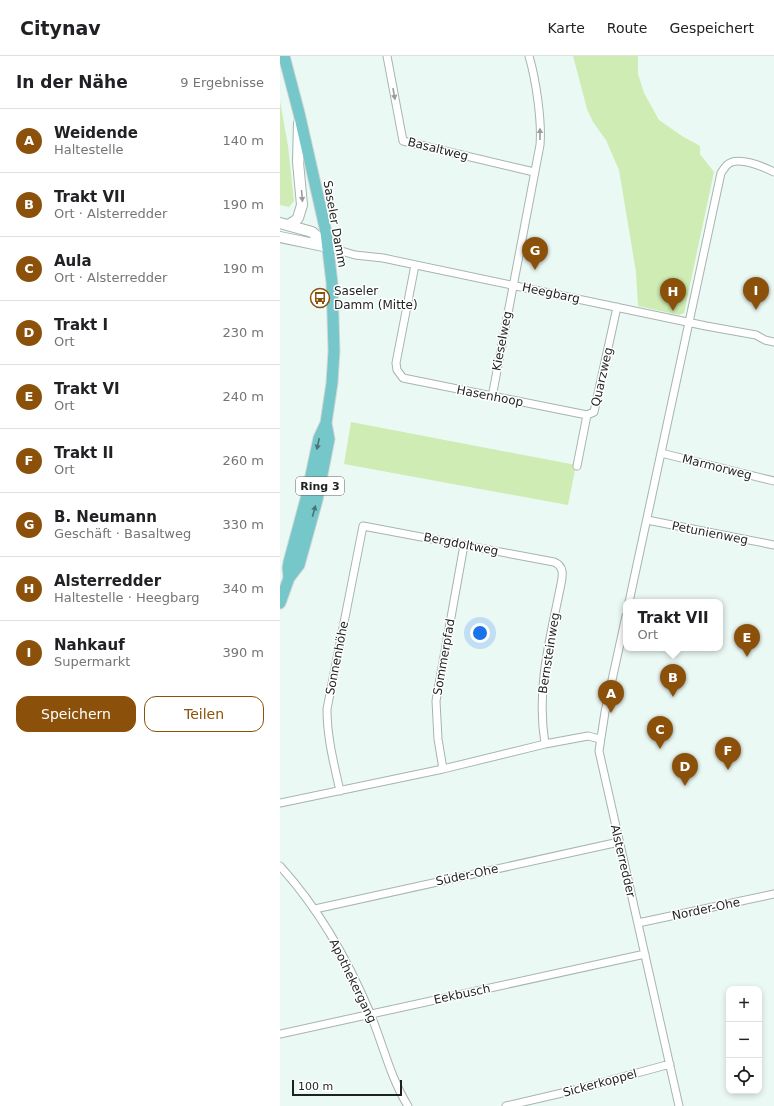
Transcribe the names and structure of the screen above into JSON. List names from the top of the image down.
{
  "streets": {
    "main road": ["Saseler Damm", "Ring 3"],
    "street": [
      "Basaltweg",
      "Heegbarg",
      "Kieselweg",
      "Quarzweg",
      "Hasenhoop",
      "Marmorweg",
      "Petunienweg",
      "Bergdoltweg",
      "Bernsteinweg",
      "Sommerpfad",
      "Sonnenhöhe",
      "Alsterredder",
      "Süder-Ohe",
      "Norder-Ohe",
      "Apothekergang",
      "Eekbusch",
      "Sickerkoppel"
    ]
  },
  "crossings": [
    ["Saseler Damm", "Heegbarg"],
    ["Heegbarg", "Kieselweg"],
    ["Heegbarg", "Quarzweg"],
    ["Heegbarg", "Hasenhoop"],
    ["Kieselweg", "Hasenhoop"],
    ["Quarzweg", "Hasenhoop"],
    ["Bergdoltweg", "Bernsteinweg"],
    ["Bergdoltweg", "Sommerpfad"],
    ["Bergdoltweg", "Sonnenhöhe"],
    ["Alsterredder", "Süder-Ohe"],
    ["Alsterredder", "Norder-Ohe"],
    ["Alsterredder", "Eekbusch"],
    ["Alsterredder", "Sickerkoppel"],
    ["Süder-Ohe", "Apothekergang"],
    ["Apothekergang", "Eekbusch"]
  ],
  "one_way": ["Basaltweg"],
  "places": {
    "bus stop": ["Saseler Damm (Mitte)"]
  },
  "scale_bar": "100 m",
  "page": {
    "header": "Citynav",
    "nav": ["Karte", "Route", "Gespeichert"],
    "heading": ["In der Nähe", "9 Ergebnisse"],
    "list": [
      {
        "mark": "A",
        "name": "Weidende",
        "note": "Haltestelle",
        "value": "140 m"
      },
      {
        "mark": "B",
        "name": "Trakt VII",
        "note": "Ort · Alsterredder",
        "value": "190 m"
      },
      {
        "mark": "C",
        "name": "Aula",
        "note": "Ort · Alsterredder",
        "value": "190 m"
      },
      {
        "mark": "D",
        "name": "Trakt I",
        "note": "Ort",
        "value": "230 m"
      },
      {
        "mark": "E",
        "name": "Trakt VI",
        "note": "Ort",
        "value": "240 m"
      },
      {
        "mark": "F",
        "name": "Trakt II",
        "note": "Ort",
        "value": "260 m"
      },
      {
        "mark": "G",
        "name": "B. Neumann",
        "note": "Geschäft · Basaltweg",
        "value": "330 m"
      },
      {
        "mark": "H",
        "name": "Alsterredder",
        "note": "Haltestelle · Heegbarg",
        "value": "340 m"
      },
      {
        "mark": "I",
        "name": "Nahkauf",
        "note": "Supermarkt",
        "value": "390 m"
      }
    ],
    "pins": [
      "G",
      "I",
      "H",
      "E",
      "B",
      "A",
      "C",
      "F",
      "D"
    ],
    "popup": ["Trakt VII", "Ort"],
    "buttons": ["Speichern", "Teilen"],
    "map_buttons": ["+", "−"],
    "scale": "100 m"
  }
}
